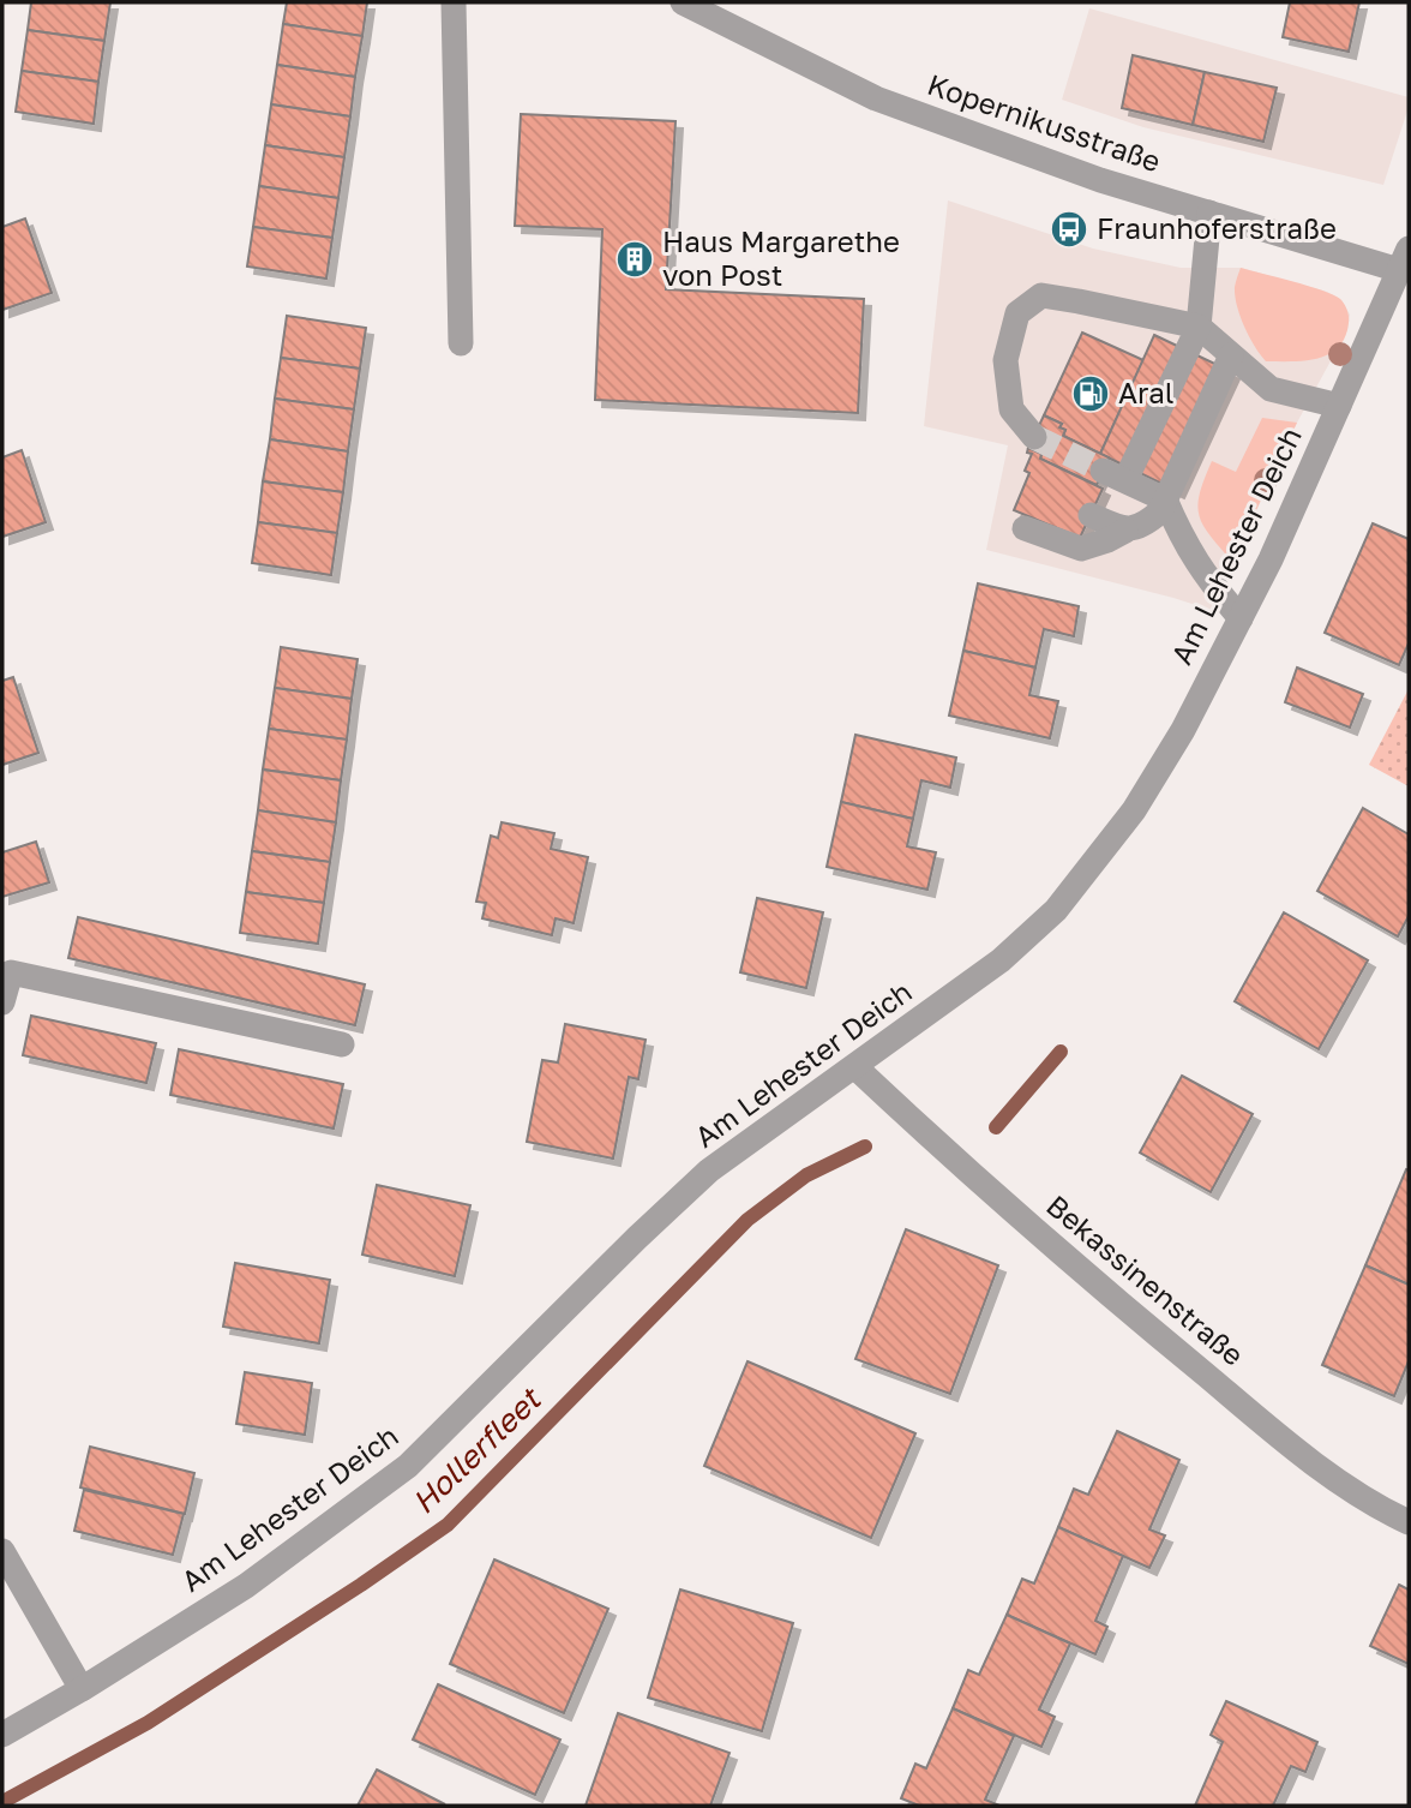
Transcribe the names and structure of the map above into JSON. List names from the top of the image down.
{
  "streets": {
    "street": ["Kopernikusstraße", "Am Lehester Deich", "Bekassinenstraße"]
  },
  "crossings": [
    ["Kopernikusstraße", "Am Lehester Deich"],
    ["Am Lehester Deich", "Bekassinenstraße"]
  ],
  "water": ["Hollerfleet"],
  "places": {
    "bus stop": ["Fraunhoferstraße"],
    "building": ["Haus Margarethe von Post"],
    "fuel station": ["Aral"]
  }
}
